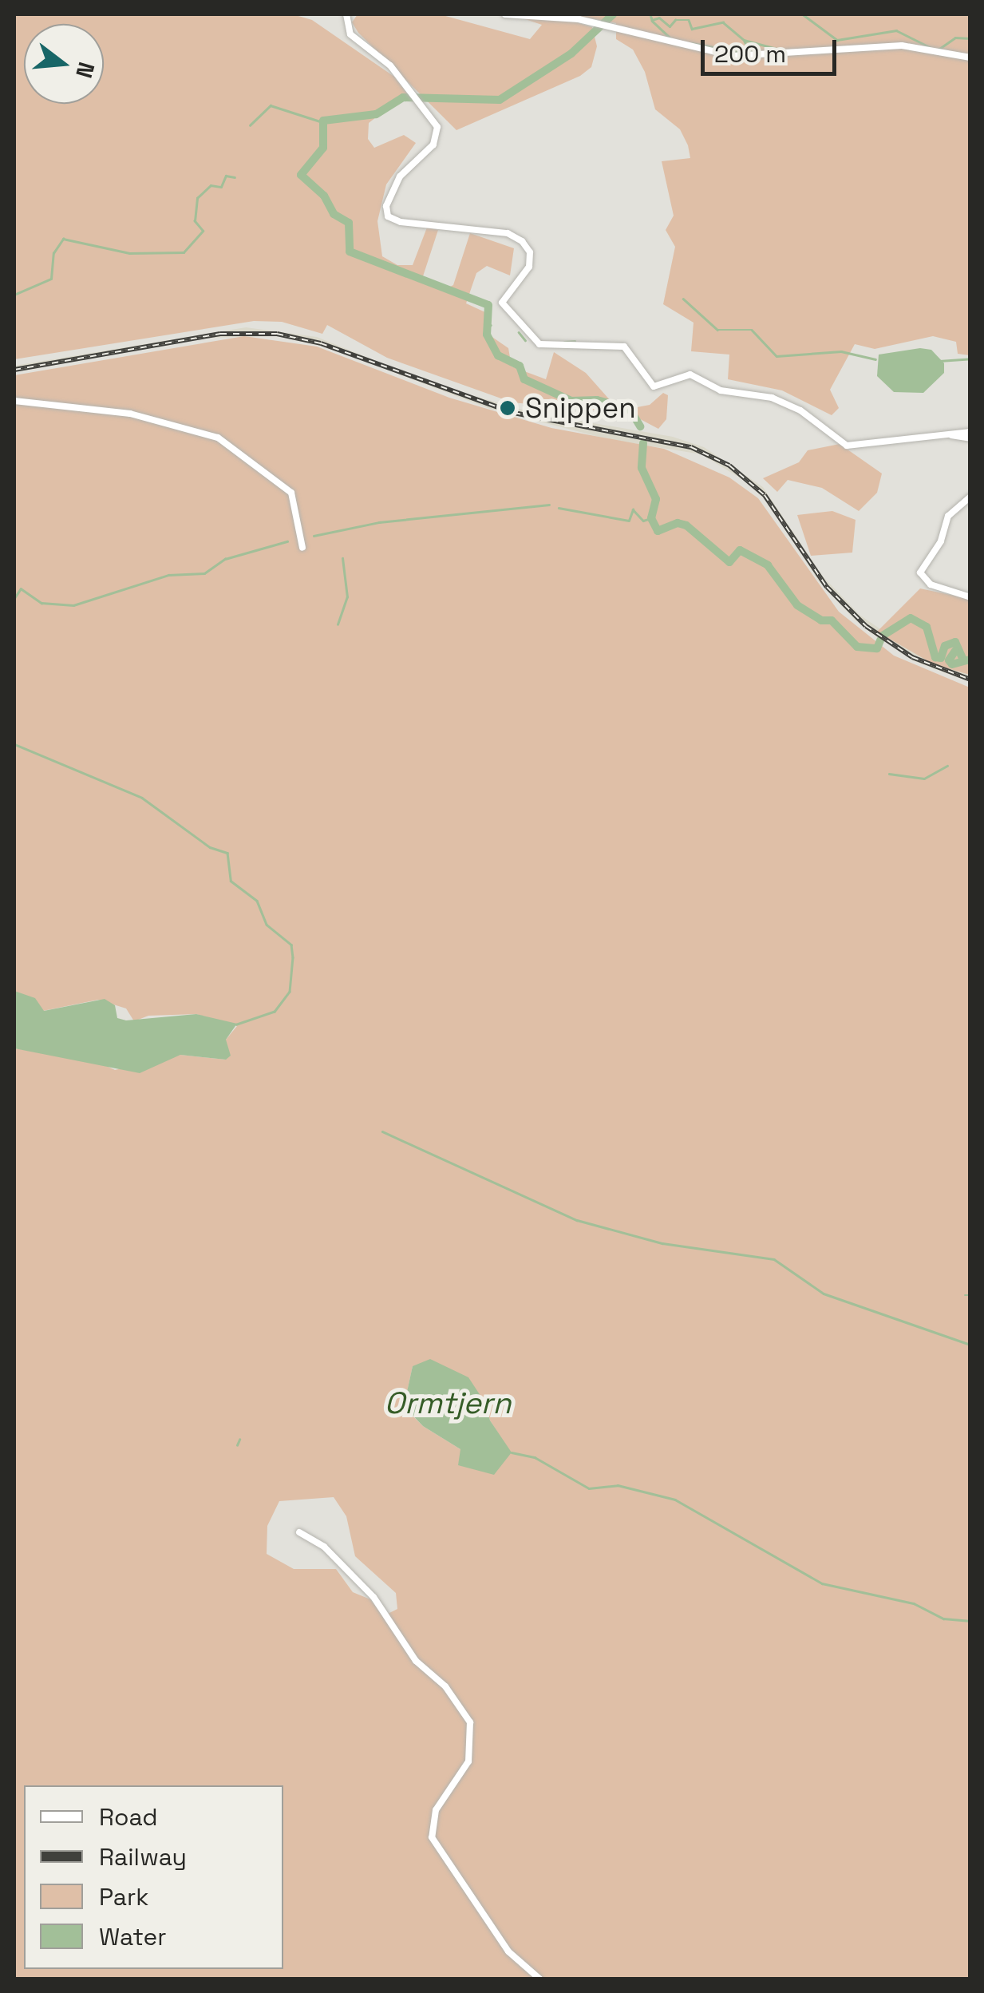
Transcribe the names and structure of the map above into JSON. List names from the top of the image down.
{
  "water": ["Ormtjern"],
  "places": ["Snippen"],
  "legend": [
    "Road",
    "Railway",
    "Park",
    "Water"
  ],
  "scale_bar": "200 m",
  "north": "right"
}
